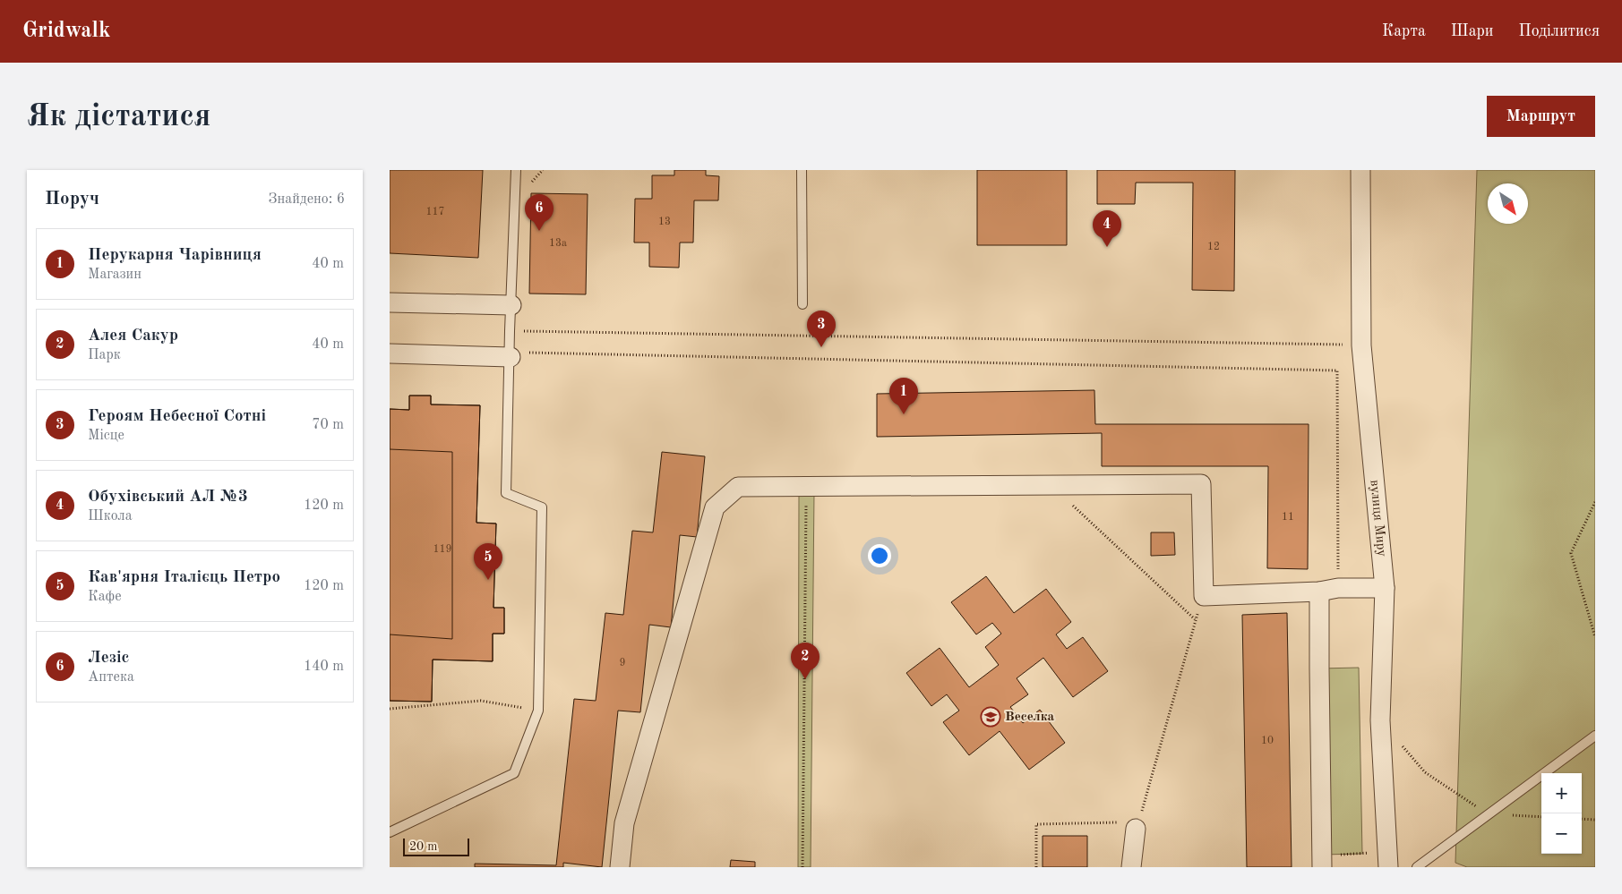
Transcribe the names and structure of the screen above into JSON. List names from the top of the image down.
{
  "streets": {
    "street": ["вулиця Миру"]
  },
  "places": {
    "school or university": ["Веселка"]
  },
  "house_numbers": [
    "117",
    "13",
    "13а",
    "12",
    "11",
    "119",
    "9",
    "10"
  ],
  "scale_bar": "20 m",
  "north": "bottom right",
  "page": {
    "header": "Gridwalk",
    "nav": ["Карта", "Шари", "Поділитися"],
    "buttons": "Маршрут",
    "title": "Як дістатися",
    "heading": ["Поруч", "Знайдено: 6"],
    "pins": [
      "6",
      "4",
      "3",
      "1",
      "5",
      "2"
    ],
    "list": [
      {
        "mark": "1",
        "name": "Перукарня Чарівниця",
        "note": "Магазин",
        "value": "40 m"
      },
      {
        "mark": "2",
        "name": "Алея Сакур",
        "note": "Парк",
        "value": "40 m"
      },
      {
        "mark": "3",
        "name": "Героям Небесної Сотні",
        "note": "Місце",
        "value": "70 m"
      },
      {
        "mark": "4",
        "name": "Обухівський АЛ №3",
        "note": "Школа",
        "value": "120 m"
      },
      {
        "mark": "5",
        "name": "Кав'ярня Італієць Петро",
        "note": "Кафе",
        "value": "120 m"
      },
      {
        "mark": "6",
        "name": "Лезіс",
        "note": "Аптека",
        "value": "140 m"
      }
    ],
    "map_buttons": ["+", "−"],
    "scale": "20 m"
  }
}
